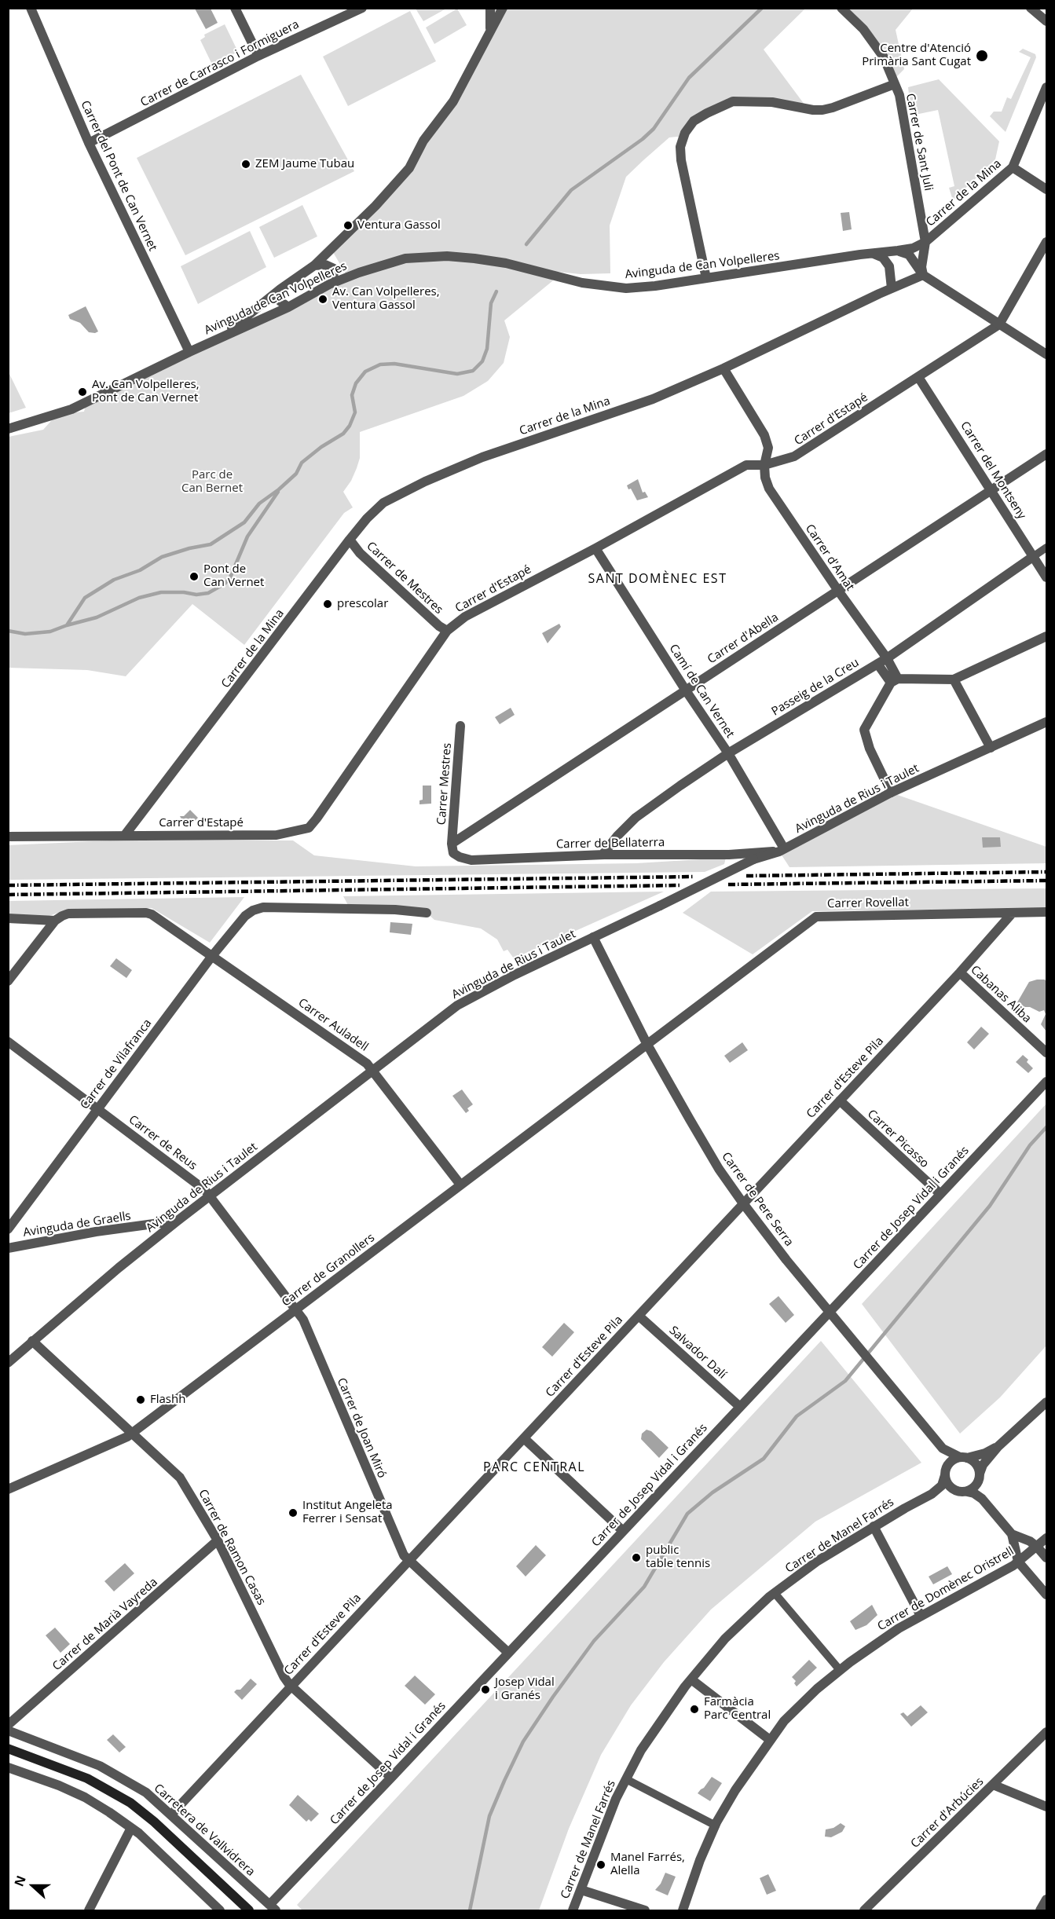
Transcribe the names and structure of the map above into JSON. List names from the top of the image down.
{
  "streets": {
    "street": [
      "Carrer de Carrasco i Formiguera",
      "Carrer de Sant Juli",
      "Carrer del Pont de Can Vernet",
      "Carrer de la Mina",
      "Avinguda de Can Volpelleres",
      "Carrer d'Estapé",
      "Carrer del Montseny",
      "Carrer d'Amat",
      "Carrer de Mestres",
      "Carrer d'Abella",
      "Passeig de la Creu",
      "Camí de Can Vernet",
      "Carrer Mestres",
      "Avinguda de Rius i Taulet",
      "Carrer de Bellaterra",
      "Carrer Rovellat",
      "Cabanas Aliba",
      "Carrer Auladell",
      "Carrer de Vilafranca",
      "Carrer d'Esteve Pila",
      "Carrer Picasso",
      "Carrer de Reus",
      "Carrer de Pere Serra",
      "Carrer de Josep Vidal i Granés",
      "Avinguda de Graells",
      "Carrer de Granollers",
      "Salvador Dalí",
      "Carrer de Joan Miró",
      "Carrer de Manel Farrés",
      "Carrer de Ramon Casas",
      "Carrer de Domènec Oristrell",
      "Carrer de Marià Vayreda",
      "Carrer d'Arbúcies",
      "Carretera de Vallvidrera"
    ]
  },
  "crossings": [
    ["Carrer de Carrasco i Formiguera", "Carrer del Pont de Can Vernet"],
    ["Carrer de Sant Juli", "Carrer de la Mina"],
    ["Carrer de Sant Juli", "Avinguda de Can Volpelleres"],
    ["Carrer del Pont de Can Vernet", "Avinguda de Can Volpelleres"],
    ["Carrer de la Mina", "Avinguda de Can Volpelleres"],
    ["Carrer de la Mina", "Carrer d'Estapé"],
    ["Carrer de la Mina", "Carrer d'Amat"],
    ["Carrer de la Mina", "Carrer de Mestres"],
    ["Carrer d'Estapé", "Carrer del Montseny"],
    ["Carrer d'Estapé", "Carrer d'Amat"],
    ["Carrer d'Estapé", "Carrer de Mestres"],
    ["Carrer d'Estapé", "Camí de Can Vernet"],
    ["Carrer del Montseny", "Carrer d'Abella"],
    ["Carrer del Montseny", "Passeig de la Creu"],
    ["Carrer d'Amat", "Carrer d'Abella"],
    ["Carrer d'Amat", "Passeig de la Creu"],
    ["Carrer d'Abella", "Camí de Can Vernet"],
    ["Carrer d'Abella", "Carrer Mestres"],
    ["Carrer d'Abella", "Carrer de Bellaterra"],
    ["Passeig de la Creu", "Camí de Can Vernet"],
    ["Passeig de la Creu", "Carrer de Bellaterra"],
    ["Camí de Can Vernet", "Avinguda de Rius i Taulet"],
    ["Camí de Can Vernet", "Carrer de Bellaterra"],
    ["Carrer Mestres", "Carrer de Bellaterra"],
    ["Avinguda de Rius i Taulet", "Carrer de Bellaterra"],
    ["Avinguda de Rius i Taulet", "Carrer Auladell"],
    ["Avinguda de Rius i Taulet", "Carrer de Reus"],
    ["Avinguda de Rius i Taulet", "Carrer de Pere Serra"],
    ["Avinguda de Rius i Taulet", "Avinguda de Graells"],
    ["Avinguda de Rius i Taulet", "Carrer de Ramon Casas"],
    ["Carrer Rovellat", "Carrer d'Esteve Pila"],
    ["Carrer Rovellat", "Carrer de Pere Serra"],
    ["Carrer Rovellat", "Carrer de Granollers"],
    ["Cabanas Aliba", "Carrer d'Esteve Pila"],
    ["Carrer Auladell", "Carrer de Vilafranca"],
    ["Carrer Auladell", "Carrer de Granollers"],
    ["Carrer de Vilafranca", "Carrer de Reus"],
    ["Carrer d'Esteve Pila", "Carrer Picasso"],
    ["Carrer d'Esteve Pila", "Carrer de Pere Serra"],
    ["Carrer d'Esteve Pila", "Salvador Dalí"],
    ["Carrer d'Esteve Pila", "Carrer de Joan Miró"],
    ["Carrer d'Esteve Pila", "Carrer de Ramon Casas"],
    ["Carrer d'Esteve Pila", "Carretera de Vallvidrera"],
    ["Carrer Picasso", "Carrer de Josep Vidal i Granés"],
    ["Carrer de Reus", "Carrer de Granollers"],
    ["Carrer de Reus", "Carrer de Joan Miró"],
    ["Carrer de Pere Serra", "Carrer de Josep Vidal i Granés"],
    ["Carrer de Pere Serra", "Carrer de Granollers"],
    ["Carrer de Pere Serra", "Carrer de Manel Farrés"],
    ["Carrer de Josep Vidal i Granés", "Salvador Dalí"],
    ["Carrer de Josep Vidal i Granés", "Carrer de Joan Miró"],
    ["Carrer de Josep Vidal i Granés", "Carrer de Ramon Casas"],
    ["Carrer de Josep Vidal i Granés", "Carretera de Vallvidrera"],
    ["Carrer de Granollers", "Carrer de Joan Miró"],
    ["Carrer de Granollers", "Carrer de Ramon Casas"],
    ["Carrer de Ramon Casas", "Carrer de Marià Vayreda"]
  ],
  "districts": ["SANT DOMÈNEC EST", "PARC CENTRAL"],
  "parks": ["Parc de Can Bernet"],
  "places": [
    "Centre d'Atenció Primària Sant Cugat",
    "ZEM Jaume Tubau",
    "Ventura Gassol",
    "Av. Can Volpelleres, Ventura Gassol",
    "Av. Can Volpelleres, Pont de Can Vernet",
    "Pont de Can Vernet",
    "prescolar",
    "Flashh",
    "Institut Angeleta Ferrer i Sensat",
    "public table tennis",
    "Josep Vidal i Granés",
    "Farmàcia Parc Central",
    "Manel Farrés, Alella"
  ],
  "north": "left"
}
